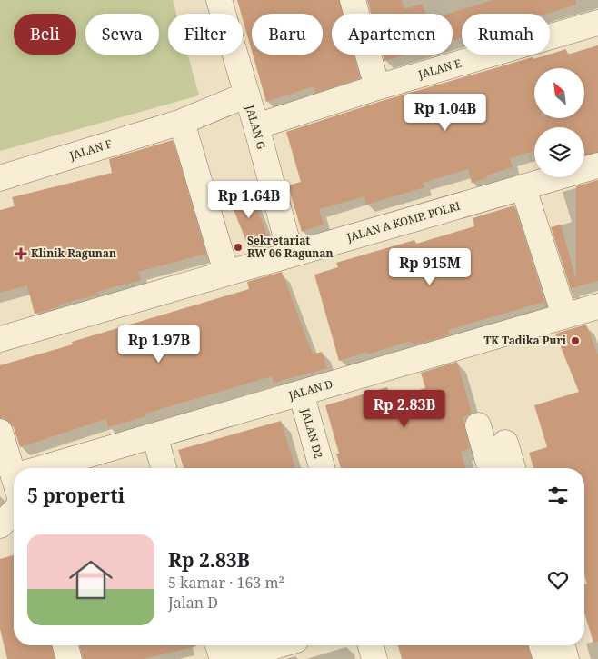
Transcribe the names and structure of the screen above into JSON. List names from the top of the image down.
{
  "streets": {
    "street": [
      "JALAN E",
      "JALAN G",
      "JALAN F",
      "JALAN A KOMP. POLRI",
      "JALAN D",
      "JALAN D2"
    ]
  },
  "crossings": [
    ["JALAN E", "JALAN G"],
    ["JALAN G", "JALAN F"],
    ["JALAN G", "JALAN A KOMP. POLRI"],
    ["JALAN D", "JALAN D2"]
  ],
  "places": {
    "other": ["Sekretariat RW 06 Ragunan", "TK Tadika Puri"],
    "health": ["Klinik Ragunan"]
  },
  "north": "top left",
  "page": {
    "chip": [
      "Beli",
      "Sewa",
      "Filter",
      "Baru",
      "Apartemen",
      "Rumah"
    ],
    "price": [
      "Rp 1.04B",
      "Rp 1.64B",
      "Rp 915M",
      "Rp 1.97B",
      "Rp 2.83B"
    ],
    "heading": "5 properti",
    "list": [
      {
        "name": "Rp 2.83B",
        "note": "5 kamar · 163 m² · Jalan D"
      }
    ]
  }
}
